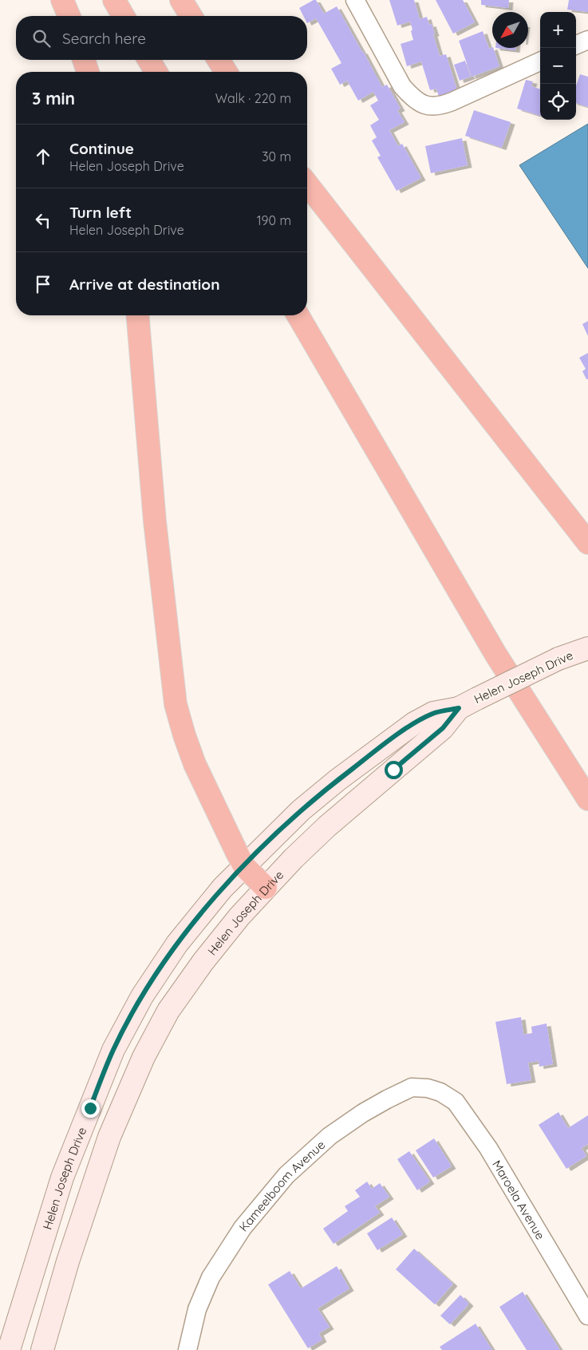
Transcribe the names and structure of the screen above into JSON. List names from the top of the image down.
{
  "streets": {
    "street": ["Helen Joseph Drive", "Kameelboom Avenue", "Maroela Avenue"]
  },
  "crossings": [
    ["Kameelboom Avenue", "Maroela Avenue"]
  ],
  "north": "bottom left",
  "page": {
    "map_buttons": ["+", "−"],
    "search": "Search here",
    "heading": ["3 min", "Walk · 220 m"],
    "list": [
      ["Continue", "Helen Joseph Drive", "30 m"],
      ["Turn left", "Helen Joseph Drive", "190 m"],
      "Arrive at destination"
    ]
  }
}
